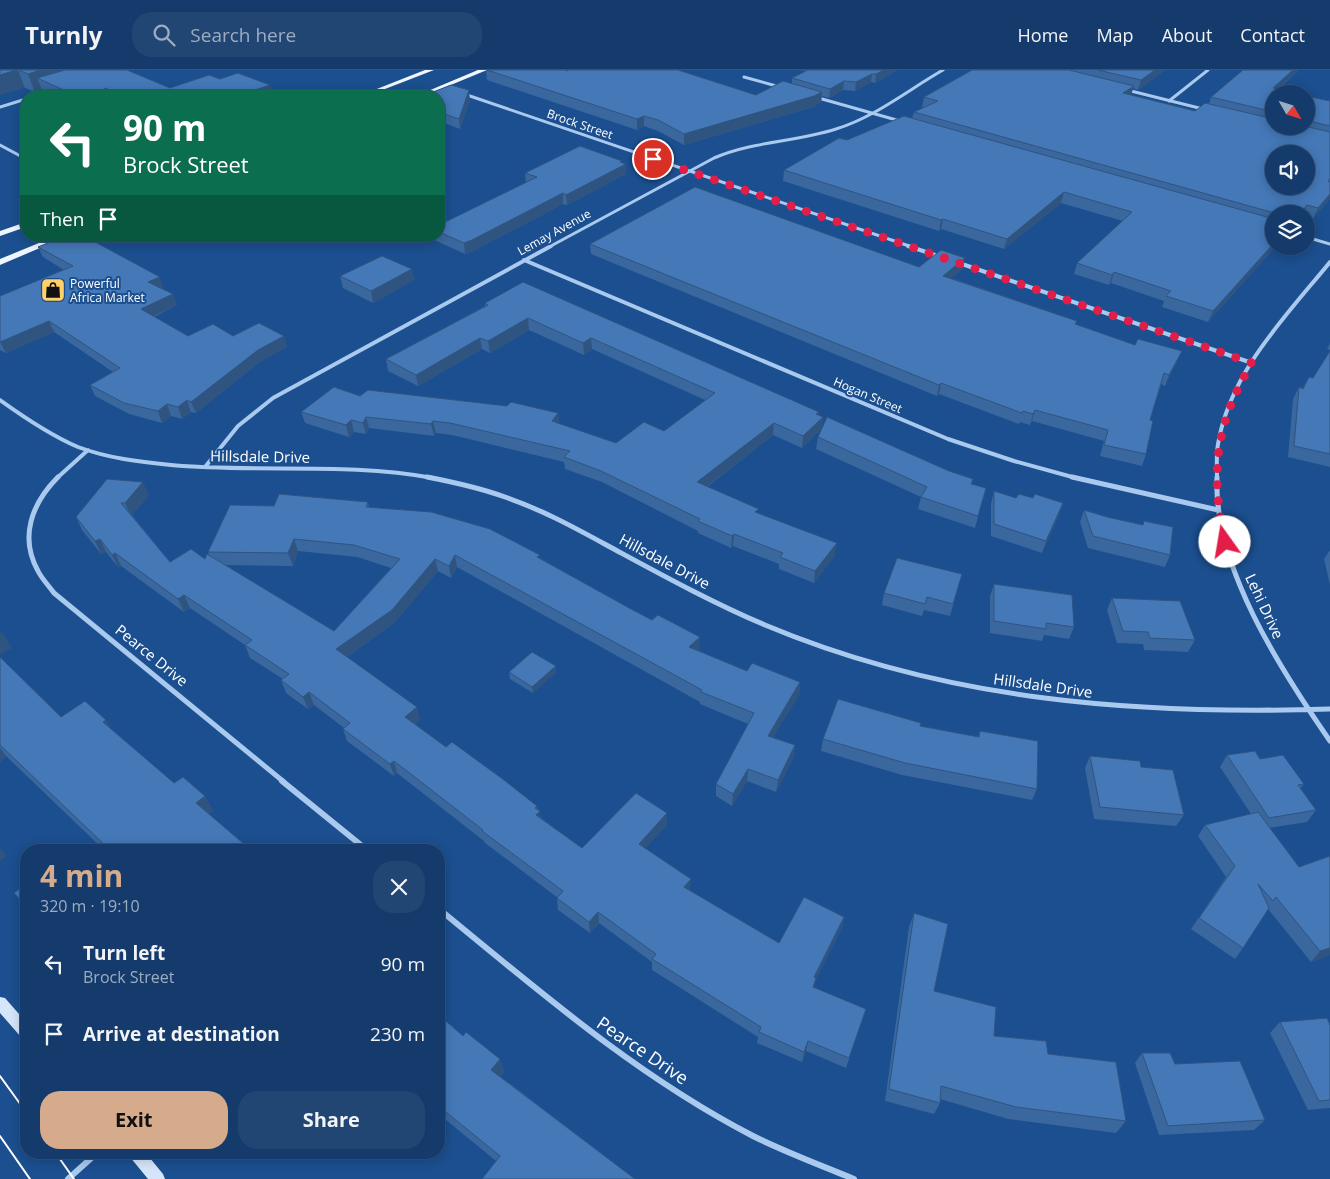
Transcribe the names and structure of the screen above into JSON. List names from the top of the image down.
{
  "streets": {
    "street": [
      "Brock Street",
      "Lemay Avenue",
      "Hogan Street",
      "Hillsdale Drive",
      "Lehi Drive",
      "Pearce Drive"
    ]
  },
  "crossings": [
    ["Brock Street", "Lemay Avenue"],
    ["Lemay Avenue", "Hogan Street"],
    ["Lemay Avenue", "Hillsdale Drive"],
    ["Hogan Street", "Lehi Drive"],
    ["Hillsdale Drive", "Lehi Drive"],
    ["Hillsdale Drive", "Pearce Drive"]
  ],
  "places": {
    "shop": ["Powerful Africa Market"]
  },
  "north": "bottom right",
  "page": {
    "header": "Turnly",
    "search": "Search here",
    "nav": [
      "Home",
      "Map",
      "About",
      "Contact"
    ],
    "turn": ["90 m", "Brock Street"],
    "then": "Then",
    "heading": ["4 min", "320 m · 19:10"],
    "list": [
      {
        "name": "Turn left",
        "note": "Brock Street",
        "value": "90 m"
      },
      {
        "name": "Arrive at destination",
        "value": "230 m"
      }
    ],
    "buttons": ["Exit", "Share"]
  }
}
